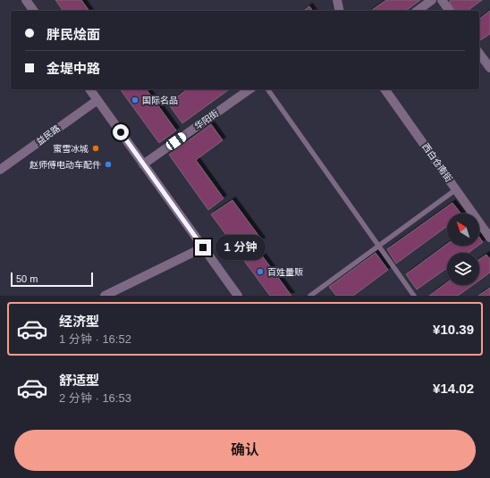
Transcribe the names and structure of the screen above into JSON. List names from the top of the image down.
{
  "streets": {
    "street": ["华阳街", "益民路", "西白仓南街"]
  },
  "places": [
    "国际名品",
    "蜜雪冰城",
    "赵师傅电动车配件",
    "百姓量贩"
  ],
  "scale_bar": "50 m",
  "north": "top left",
  "page": {
    "banner": ["胖民烩面", "金堤中路"],
    "bubble": "1 分钟",
    "scale": "50 m",
    "list": [
      {
        "name": "经济型",
        "note": "1 分钟 · 16:52",
        "value": "¥10.39"
      },
      {
        "name": "舒适型",
        "note": "2 分钟 · 16:53",
        "value": "¥14.02"
      }
    ],
    "buttons": "确认"
  }
}
